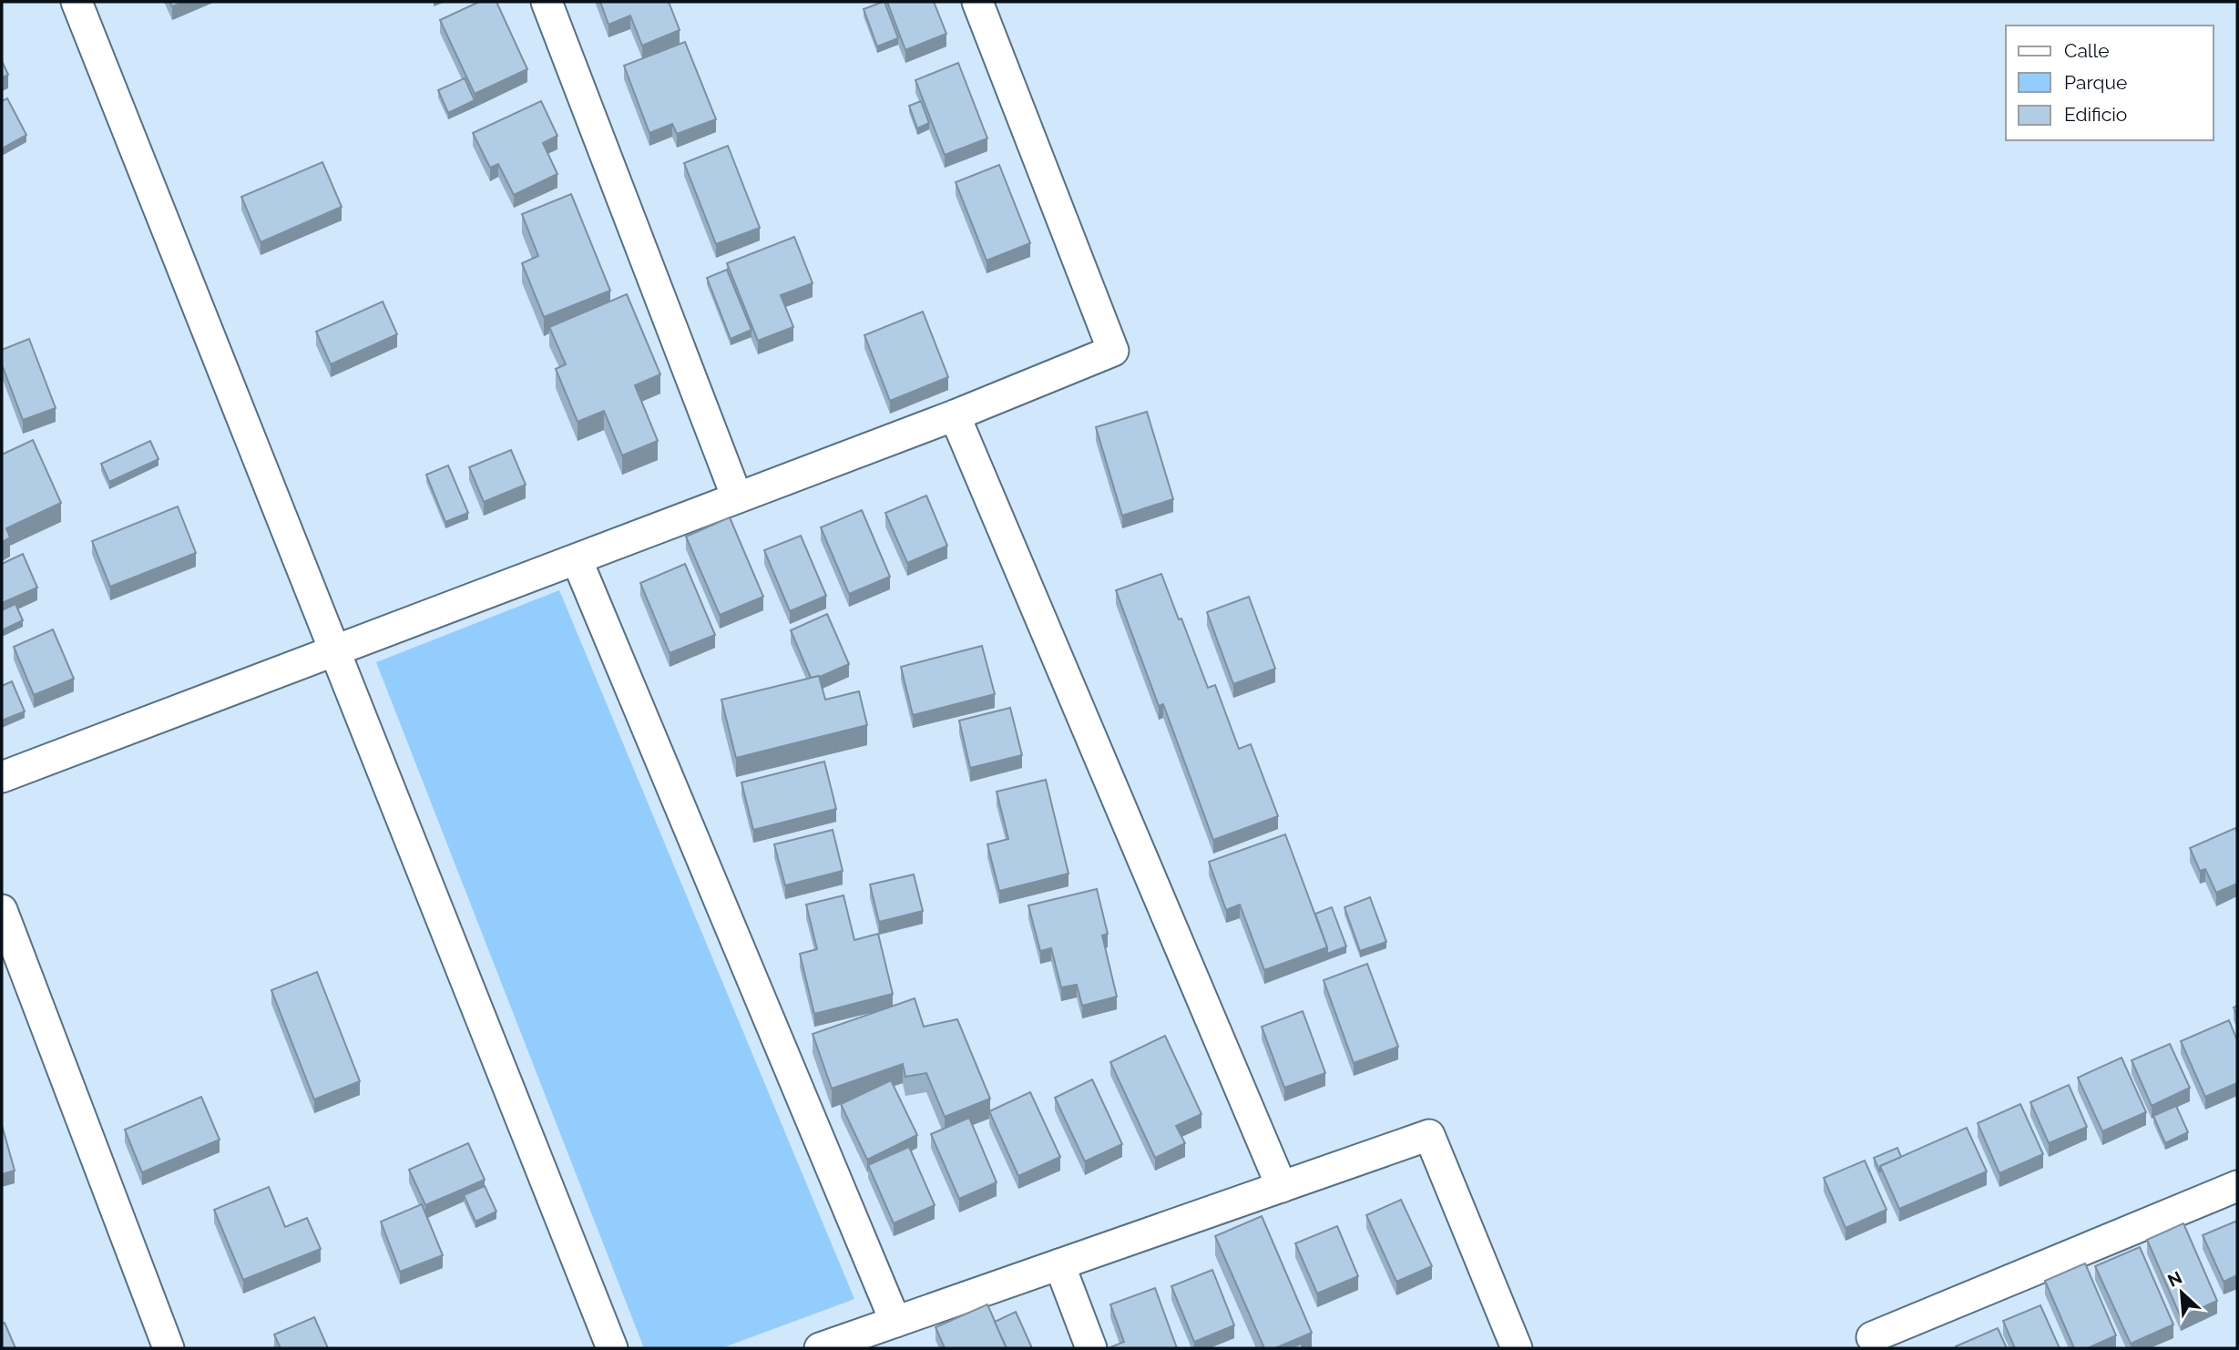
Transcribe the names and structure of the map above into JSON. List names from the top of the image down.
{
  "legend": ["Calle", "Parque", "Edificio"],
  "north": "top left"
}
